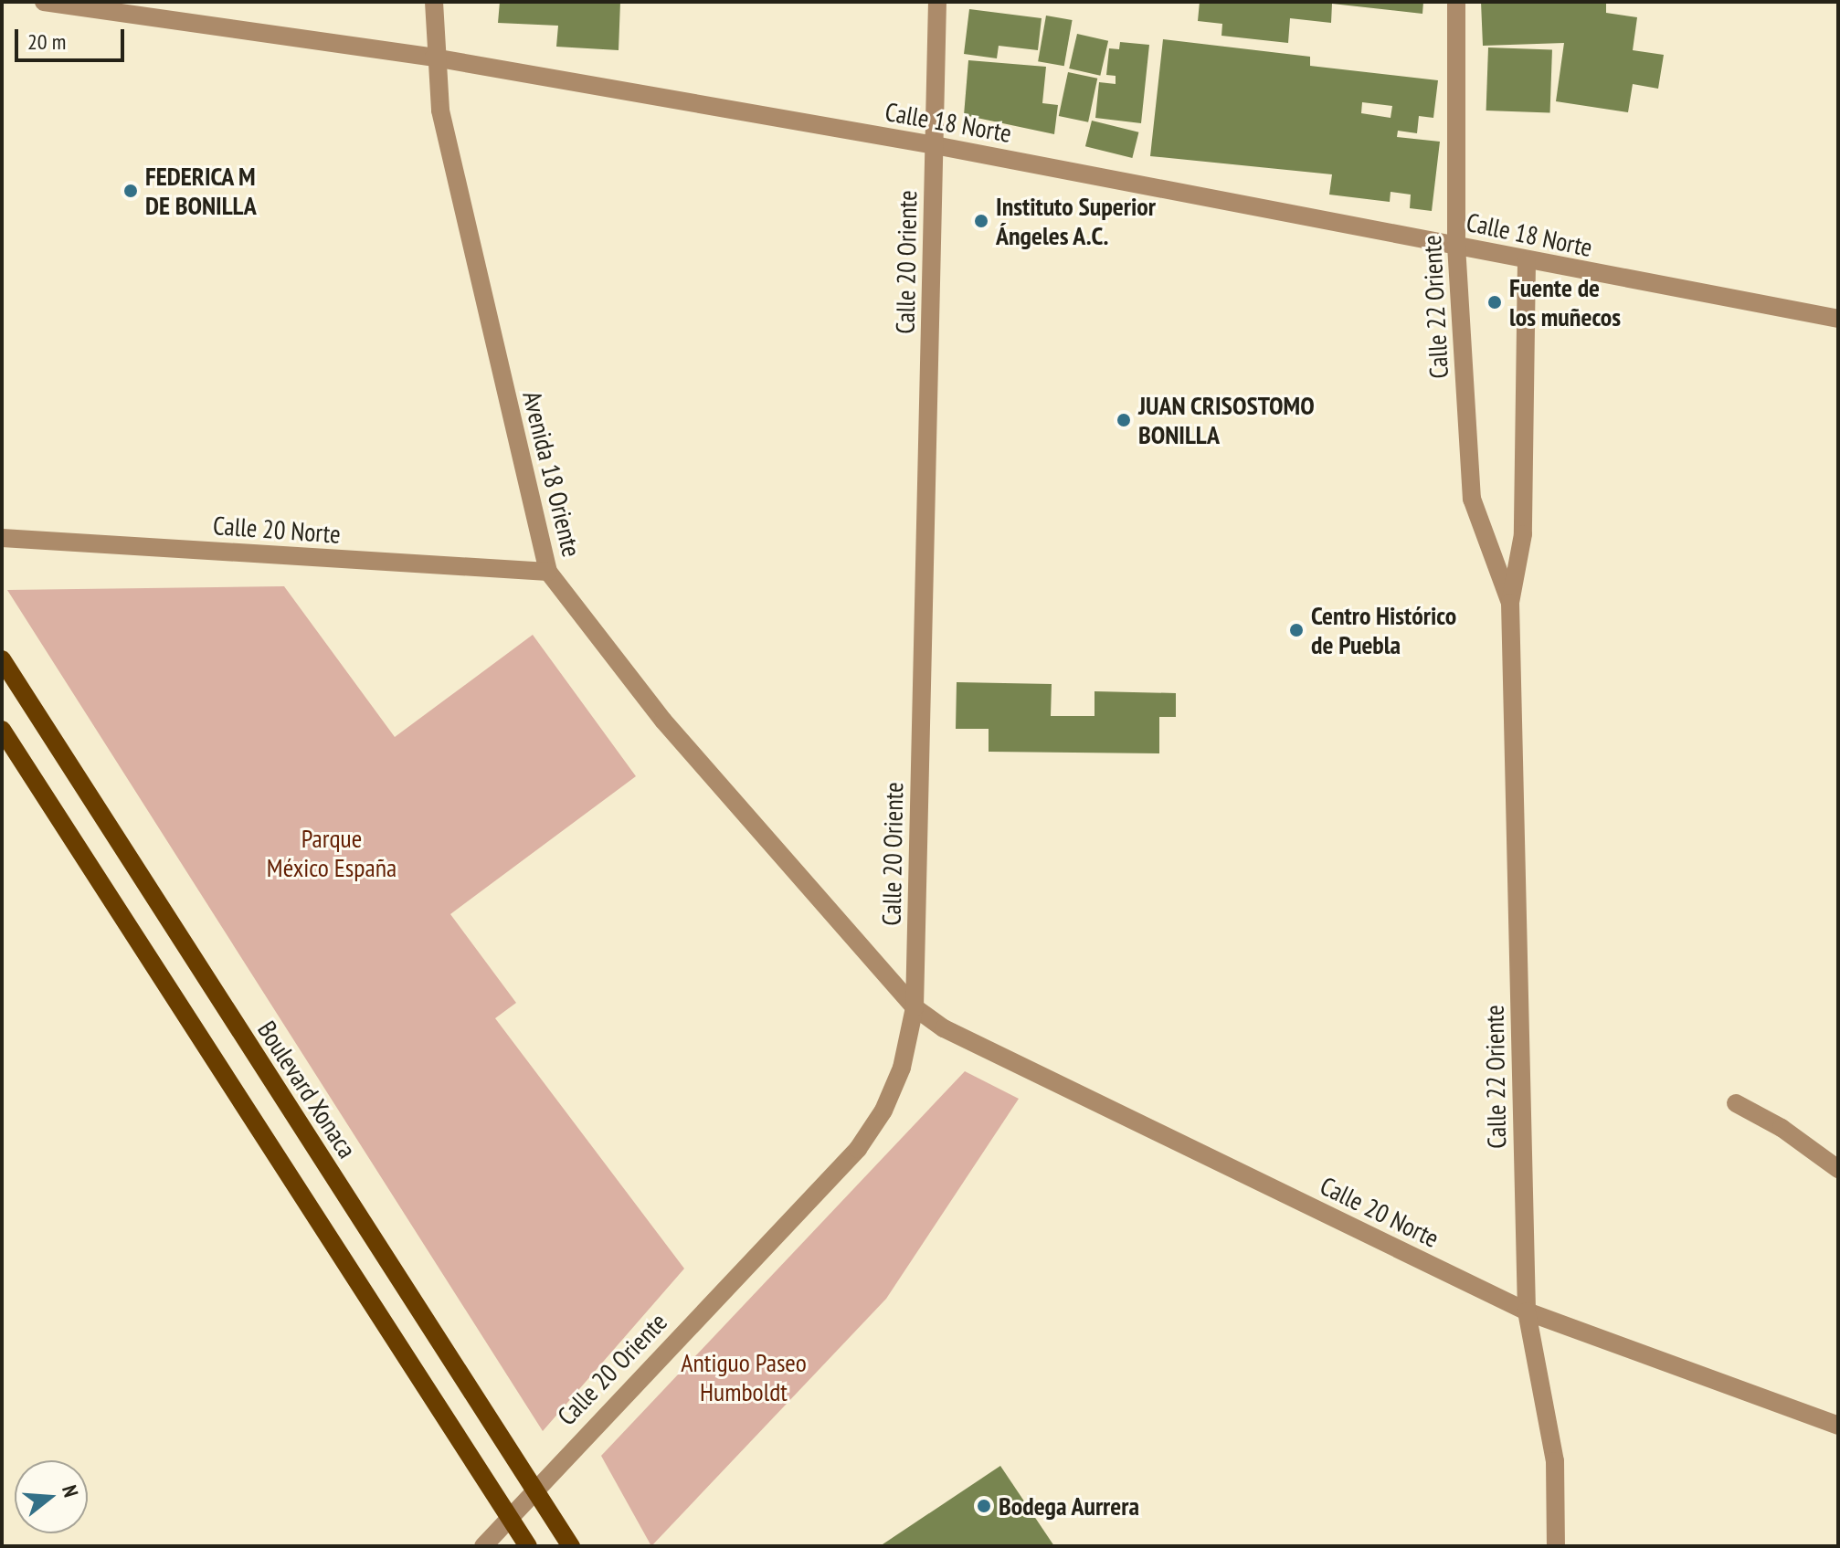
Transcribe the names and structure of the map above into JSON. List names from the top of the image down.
{
  "streets": {
    "main road": ["Boulevard Xonaca"],
    "street": [
      "Calle 18 Norte",
      "Calle 20 Oriente",
      "Calle 22 Oriente",
      "Avenida 18 Oriente",
      "Calle 20 Norte"
    ]
  },
  "crossings": [
    ["Calle 18 Norte", "Calle 20 Oriente"],
    ["Calle 18 Norte", "Calle 22 Oriente"],
    ["Calle 18 Norte", "Avenida 18 Oriente"],
    ["Calle 20 Oriente", "Avenida 18 Oriente"],
    ["Calle 20 Oriente", "Calle 20 Norte"],
    ["Calle 20 Oriente", "Boulevard Xonaca"],
    ["Calle 22 Oriente", "Calle 20 Norte"],
    ["Avenida 18 Oriente", "Calle 20 Norte"]
  ],
  "parks": ["Parque México España", "Antiguo Paseo Humboldt"],
  "places": [
    "FEDERICA M DE BONILLA",
    "Instituto Superior Ángeles A.C.",
    "Fuente de los muñecos",
    "JUAN CRISOSTOMO BONILLA",
    "Centro Histórico de Puebla",
    "Bodega Aurrera"
  ],
  "scale_bar": "20 m",
  "north": "right"
}
